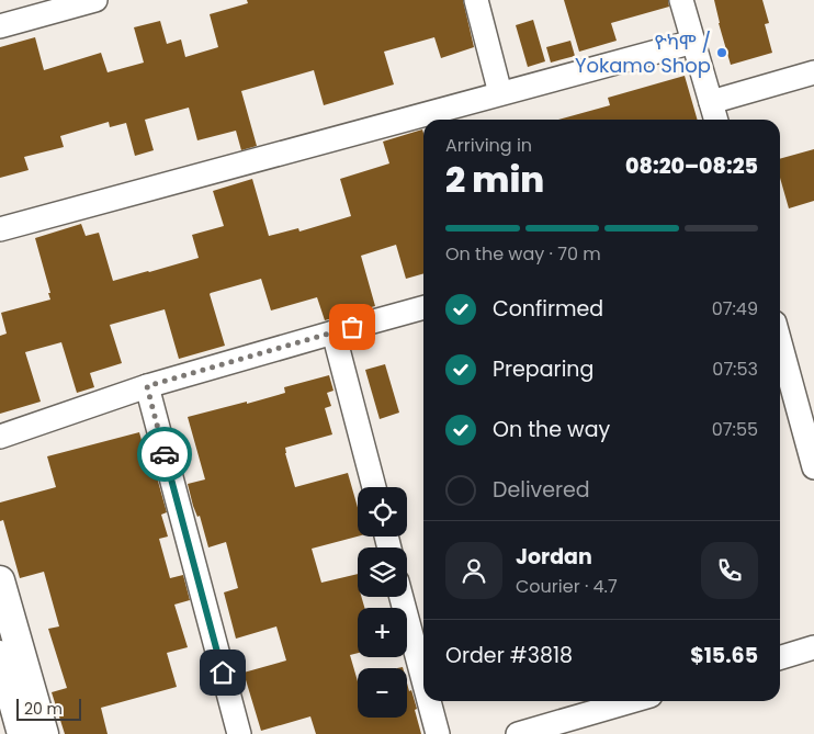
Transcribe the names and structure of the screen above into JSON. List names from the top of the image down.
{
  "places": ["ዮካሞ / Yokamo Shop"],
  "scale_bar": "20 m",
  "page": {
    "heading": ["2 min", "Arriving in", "08:20–08:25"],
    "panel": [
      "Jordan",
      "Courier · 4.7",
      "Order #3818",
      "$15.65"
    ],
    "bar": "On the way · 70 m",
    "list": [
      ["Confirmed", "07:49"],
      ["Preparing", "07:53"],
      ["On the way", "07:55"],
      "Delivered"
    ],
    "map_buttons": ["+", "−"],
    "scale": "20 m"
  }
}
